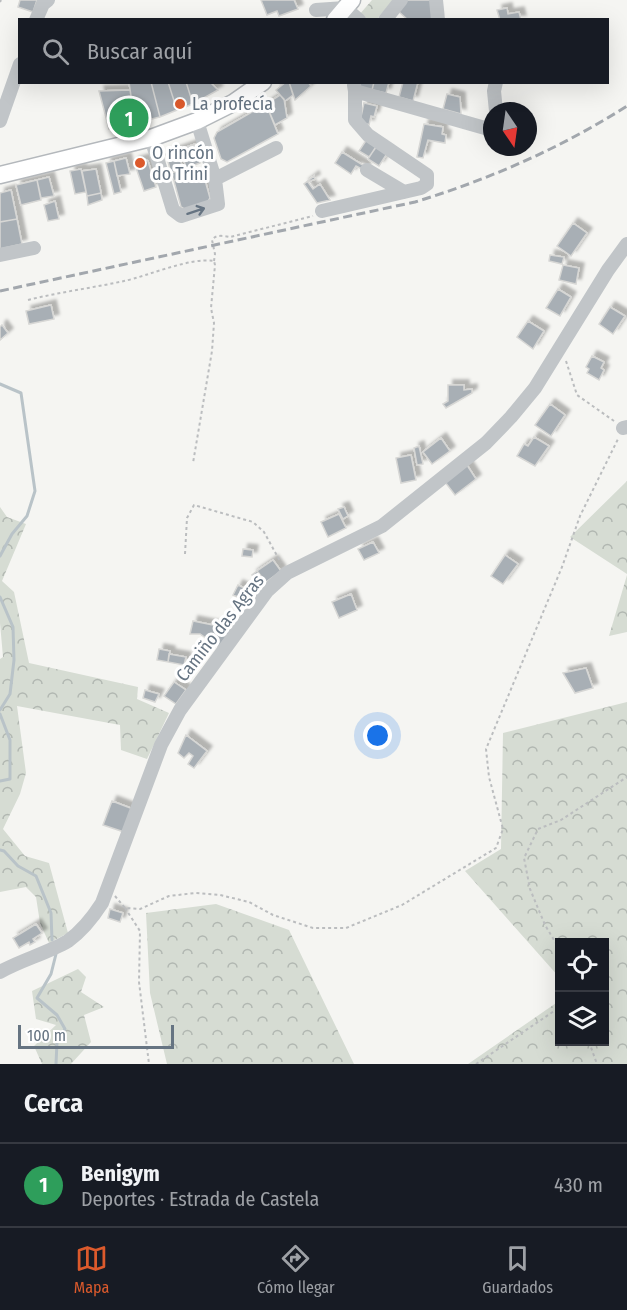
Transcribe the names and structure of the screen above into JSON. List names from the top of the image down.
{
  "streets": {
    "street": ["Camiño das Agras"]
  },
  "places": ["La profecía", "O rincón do Trini"],
  "scale_bar": "100 m",
  "north": "bottom",
  "page": {
    "search": "Buscar aquí",
    "pins": "1",
    "scale": "100 m",
    "heading": "Cerca",
    "list": [
      {
        "mark": "1",
        "name": "Benigym",
        "note": "Deportes · Estrada de Castela",
        "value": "430 m"
      }
    ],
    "nav": ["Mapa", "Cómo llegar", "Guardados"]
  }
}
